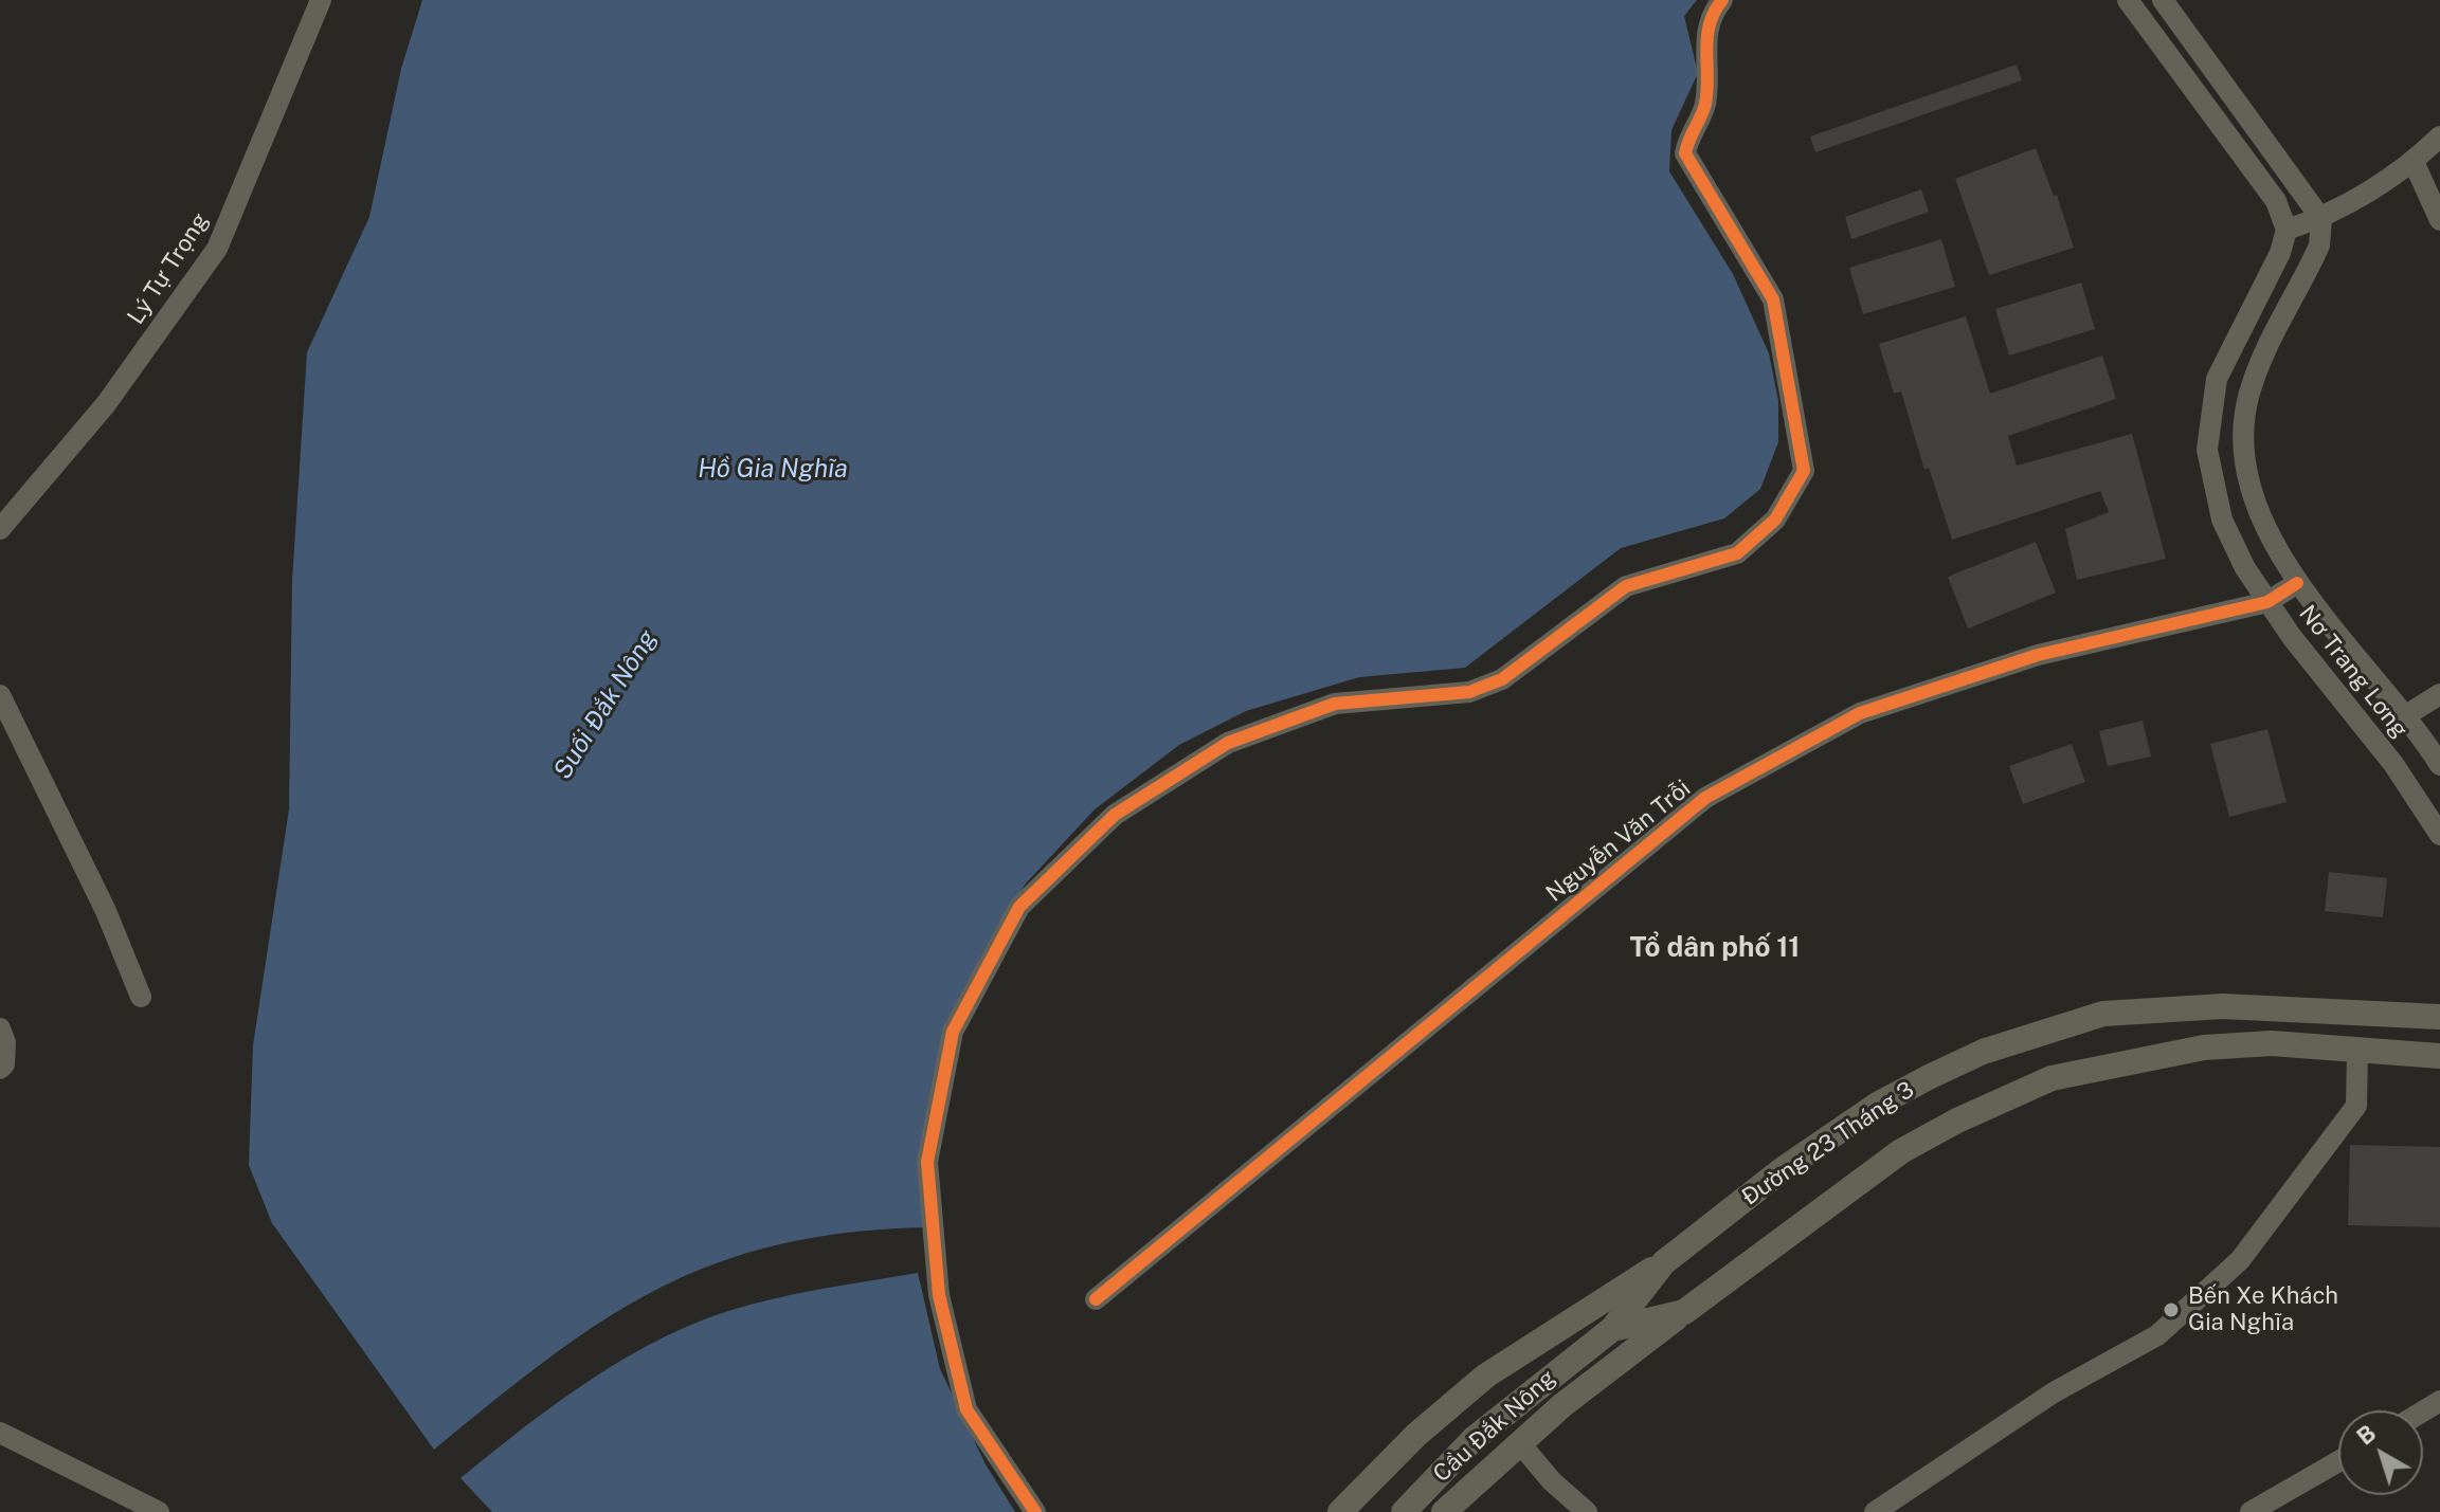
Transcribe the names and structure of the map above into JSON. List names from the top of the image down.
{
  "streets": {
    "main road": ["Đường 23 Tháng 3", "Cầu Đắk Nông"],
    "street": ["Lý Tự Trọng", "Nơ Trang Lơng", "Nguyễn Văn Trỗi"]
  },
  "crossings": [
    ["Nơ Trang Lơng", "Nguyễn Văn Trỗi"],
    ["Đường 23 Tháng 3", "Cầu Đắk Nông"]
  ],
  "districts": ["Tổ dân phố 11"],
  "water": ["Hồ Gia Nghĩa", "Suối Đắk Nông"],
  "places": ["Bến Xe Khách Gia Nghĩa"],
  "north": "top left"
}
